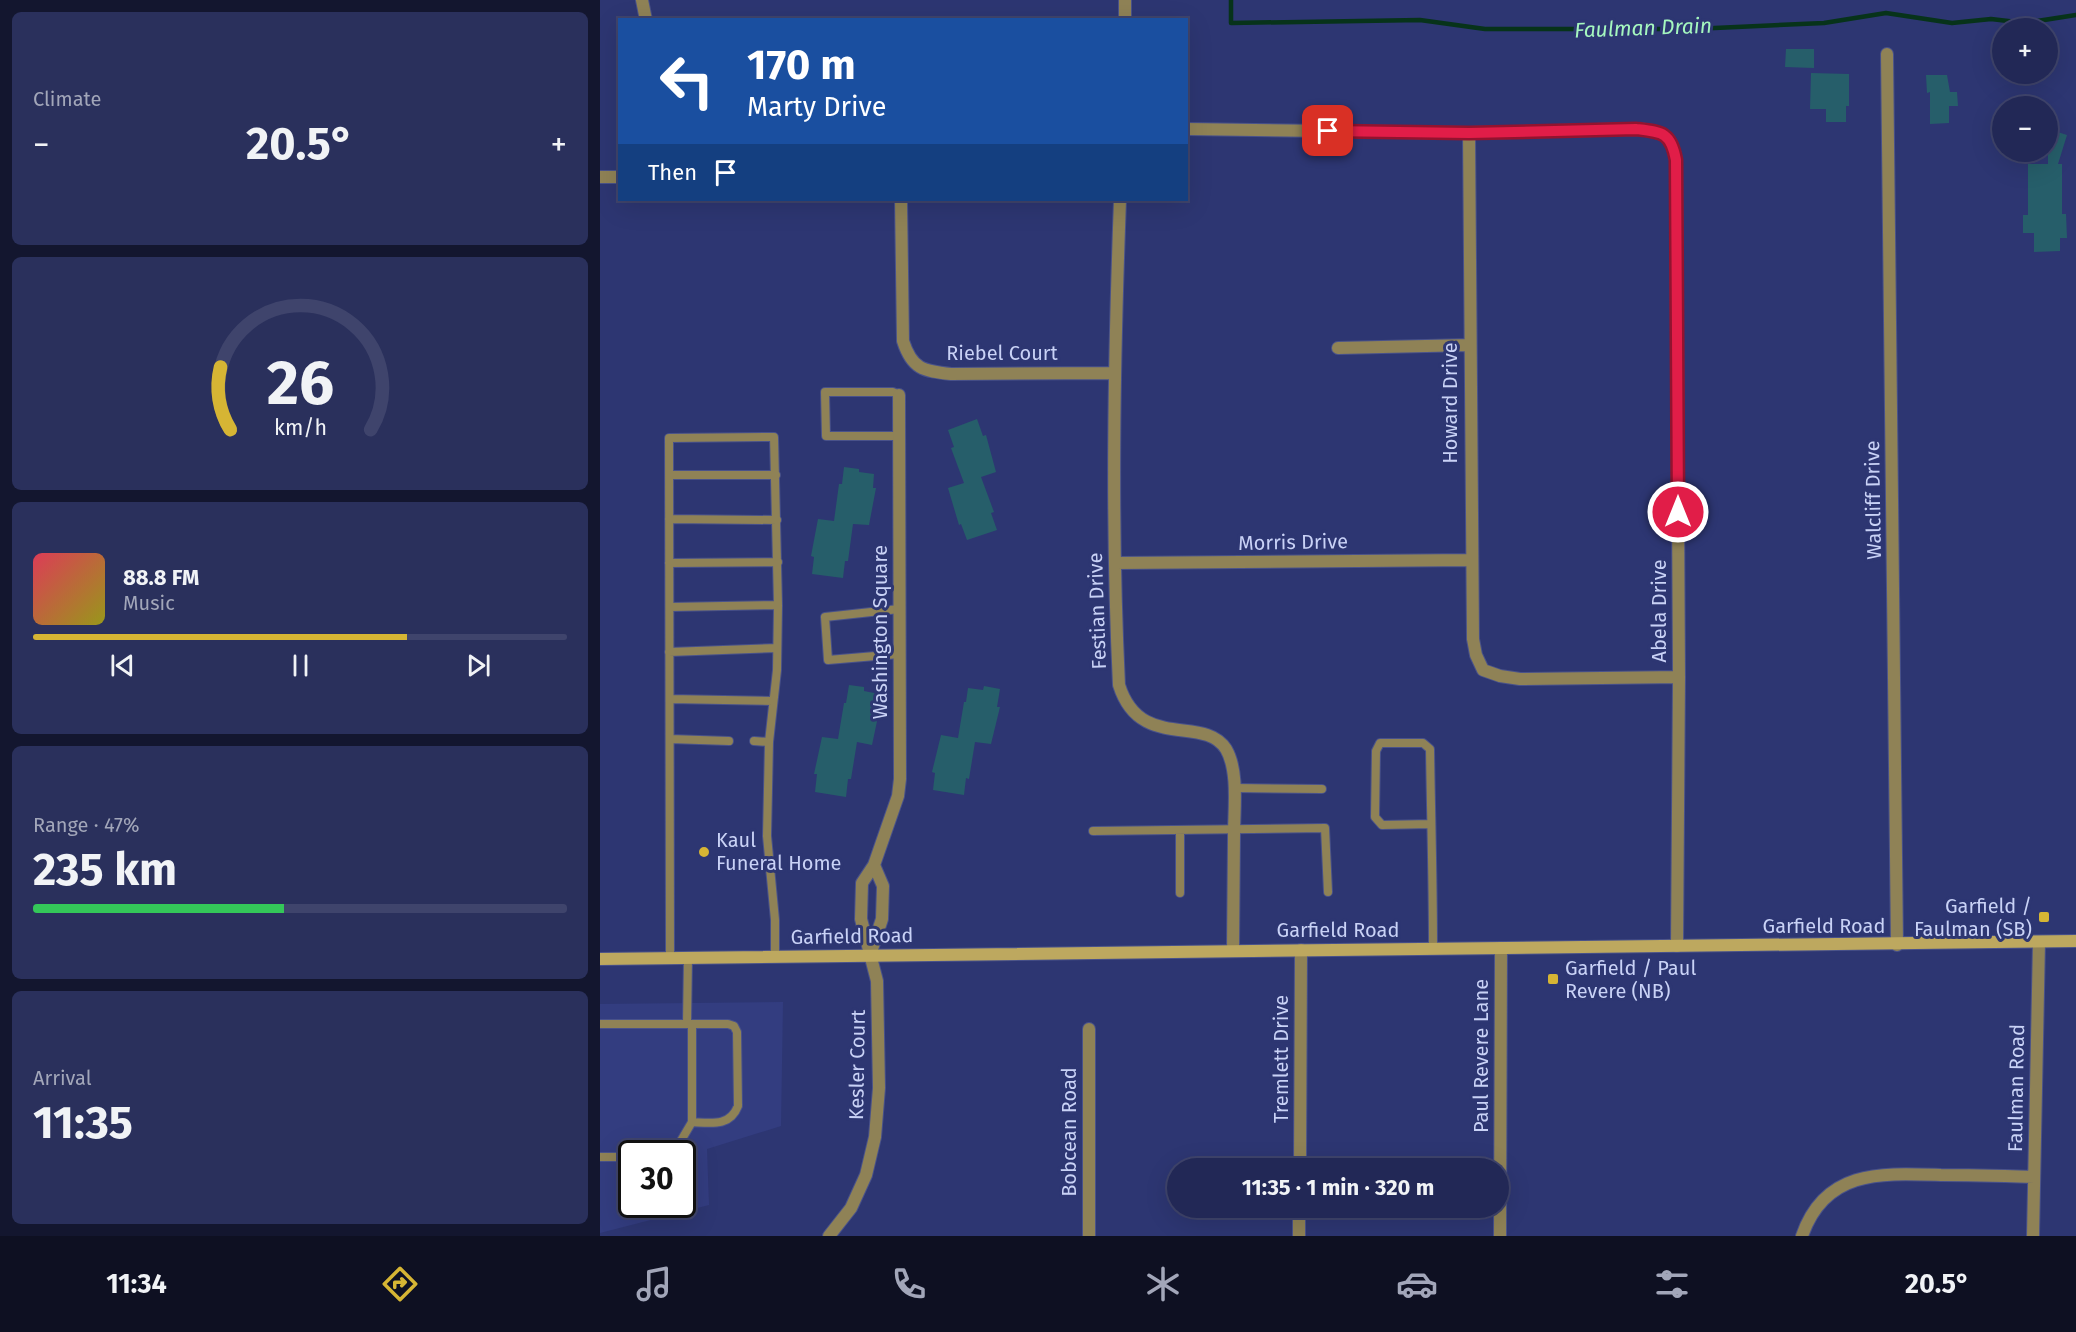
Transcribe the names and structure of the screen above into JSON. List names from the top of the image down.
{
  "streets": {
    "main road": ["Garfield Road"],
    "street": [
      "Riebel Court",
      "Howard Drive",
      "Walcliff Drive",
      "Morris Drive",
      "Festian Drive",
      "Abela Drive",
      "Washington Square",
      "Paul Revere Lane",
      "Tremlett Drive",
      "Kesler Court",
      "Faulman Road",
      "Bobcean Road"
    ]
  },
  "crossings": [
    ["Riebel Court", "Festian Drive"],
    ["Howard Drive", "Morris Drive"],
    ["Howard Drive", "Abela Drive"],
    ["Walcliff Drive", "Garfield Road"],
    ["Morris Drive", "Festian Drive"],
    ["Festian Drive", "Garfield Road"],
    ["Abela Drive", "Garfield Road"],
    ["Washington Square", "Garfield Road"],
    ["Washington Square", "Kesler Court"],
    ["Garfield Road", "Paul Revere Lane"],
    ["Garfield Road", "Tremlett Drive"],
    ["Garfield Road", "Kesler Court"],
    ["Garfield Road", "Faulman Road"]
  ],
  "water": ["Faulman Drain"],
  "places": {
    "other": ["Kaul Funeral Home"],
    "transit": ["Garfield / Faulman (SB)", "Garfield / Paul Revere (NB)"]
  },
  "page": {
    "tile": [
      "Climate",
      ["Range · 47%", "235 km"],
      ["Arrival", "11:35"]
    ],
    "map_buttons": ["+", "−"],
    "turn": ["170 m", "Marty Drive"],
    "heat": ["−", "20.5°", "+"],
    "then": "Then",
    "song": ["88.8 FM", "Music"],
    "limit": "30",
    "trip": "11:35 · 1 min · 320 m",
    "tabs": ["11:34", "20.5°"],
    "gauge": ["26", "km/h"]
  }
}
